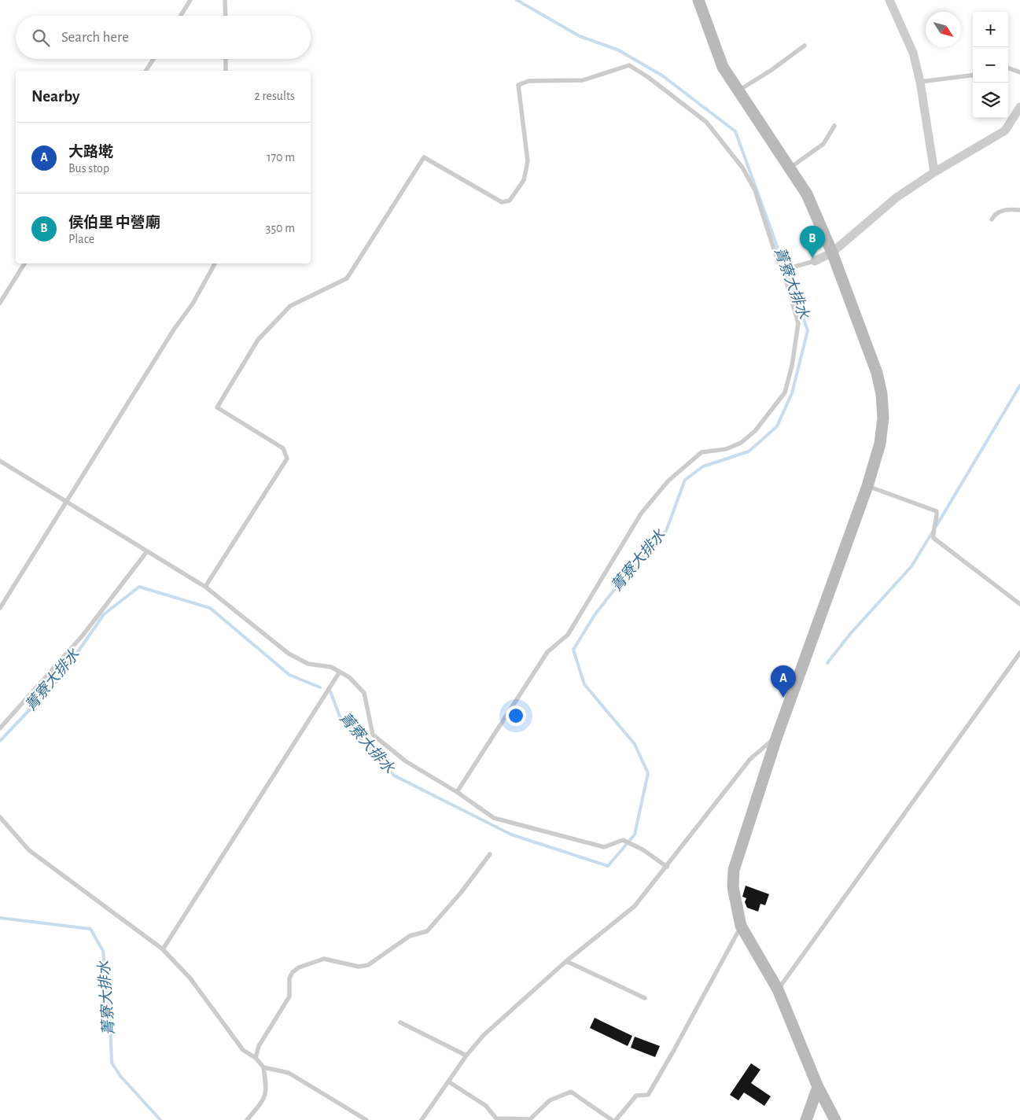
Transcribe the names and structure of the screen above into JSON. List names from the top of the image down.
{
  "water": ["菁寮大排水"],
  "north": "bottom right",
  "page": {
    "map_buttons": ["+", "−"],
    "search": "Search here",
    "heading": ["Nearby", "2 results"],
    "list": [
      {
        "mark": "A",
        "name": "大路墘",
        "note": "Bus stop",
        "value": "170 m"
      },
      {
        "mark": "B",
        "name": "侯伯里 中營廟",
        "note": "Place",
        "value": "350 m"
      }
    ],
    "pins": ["B", "A"]
  }
}
